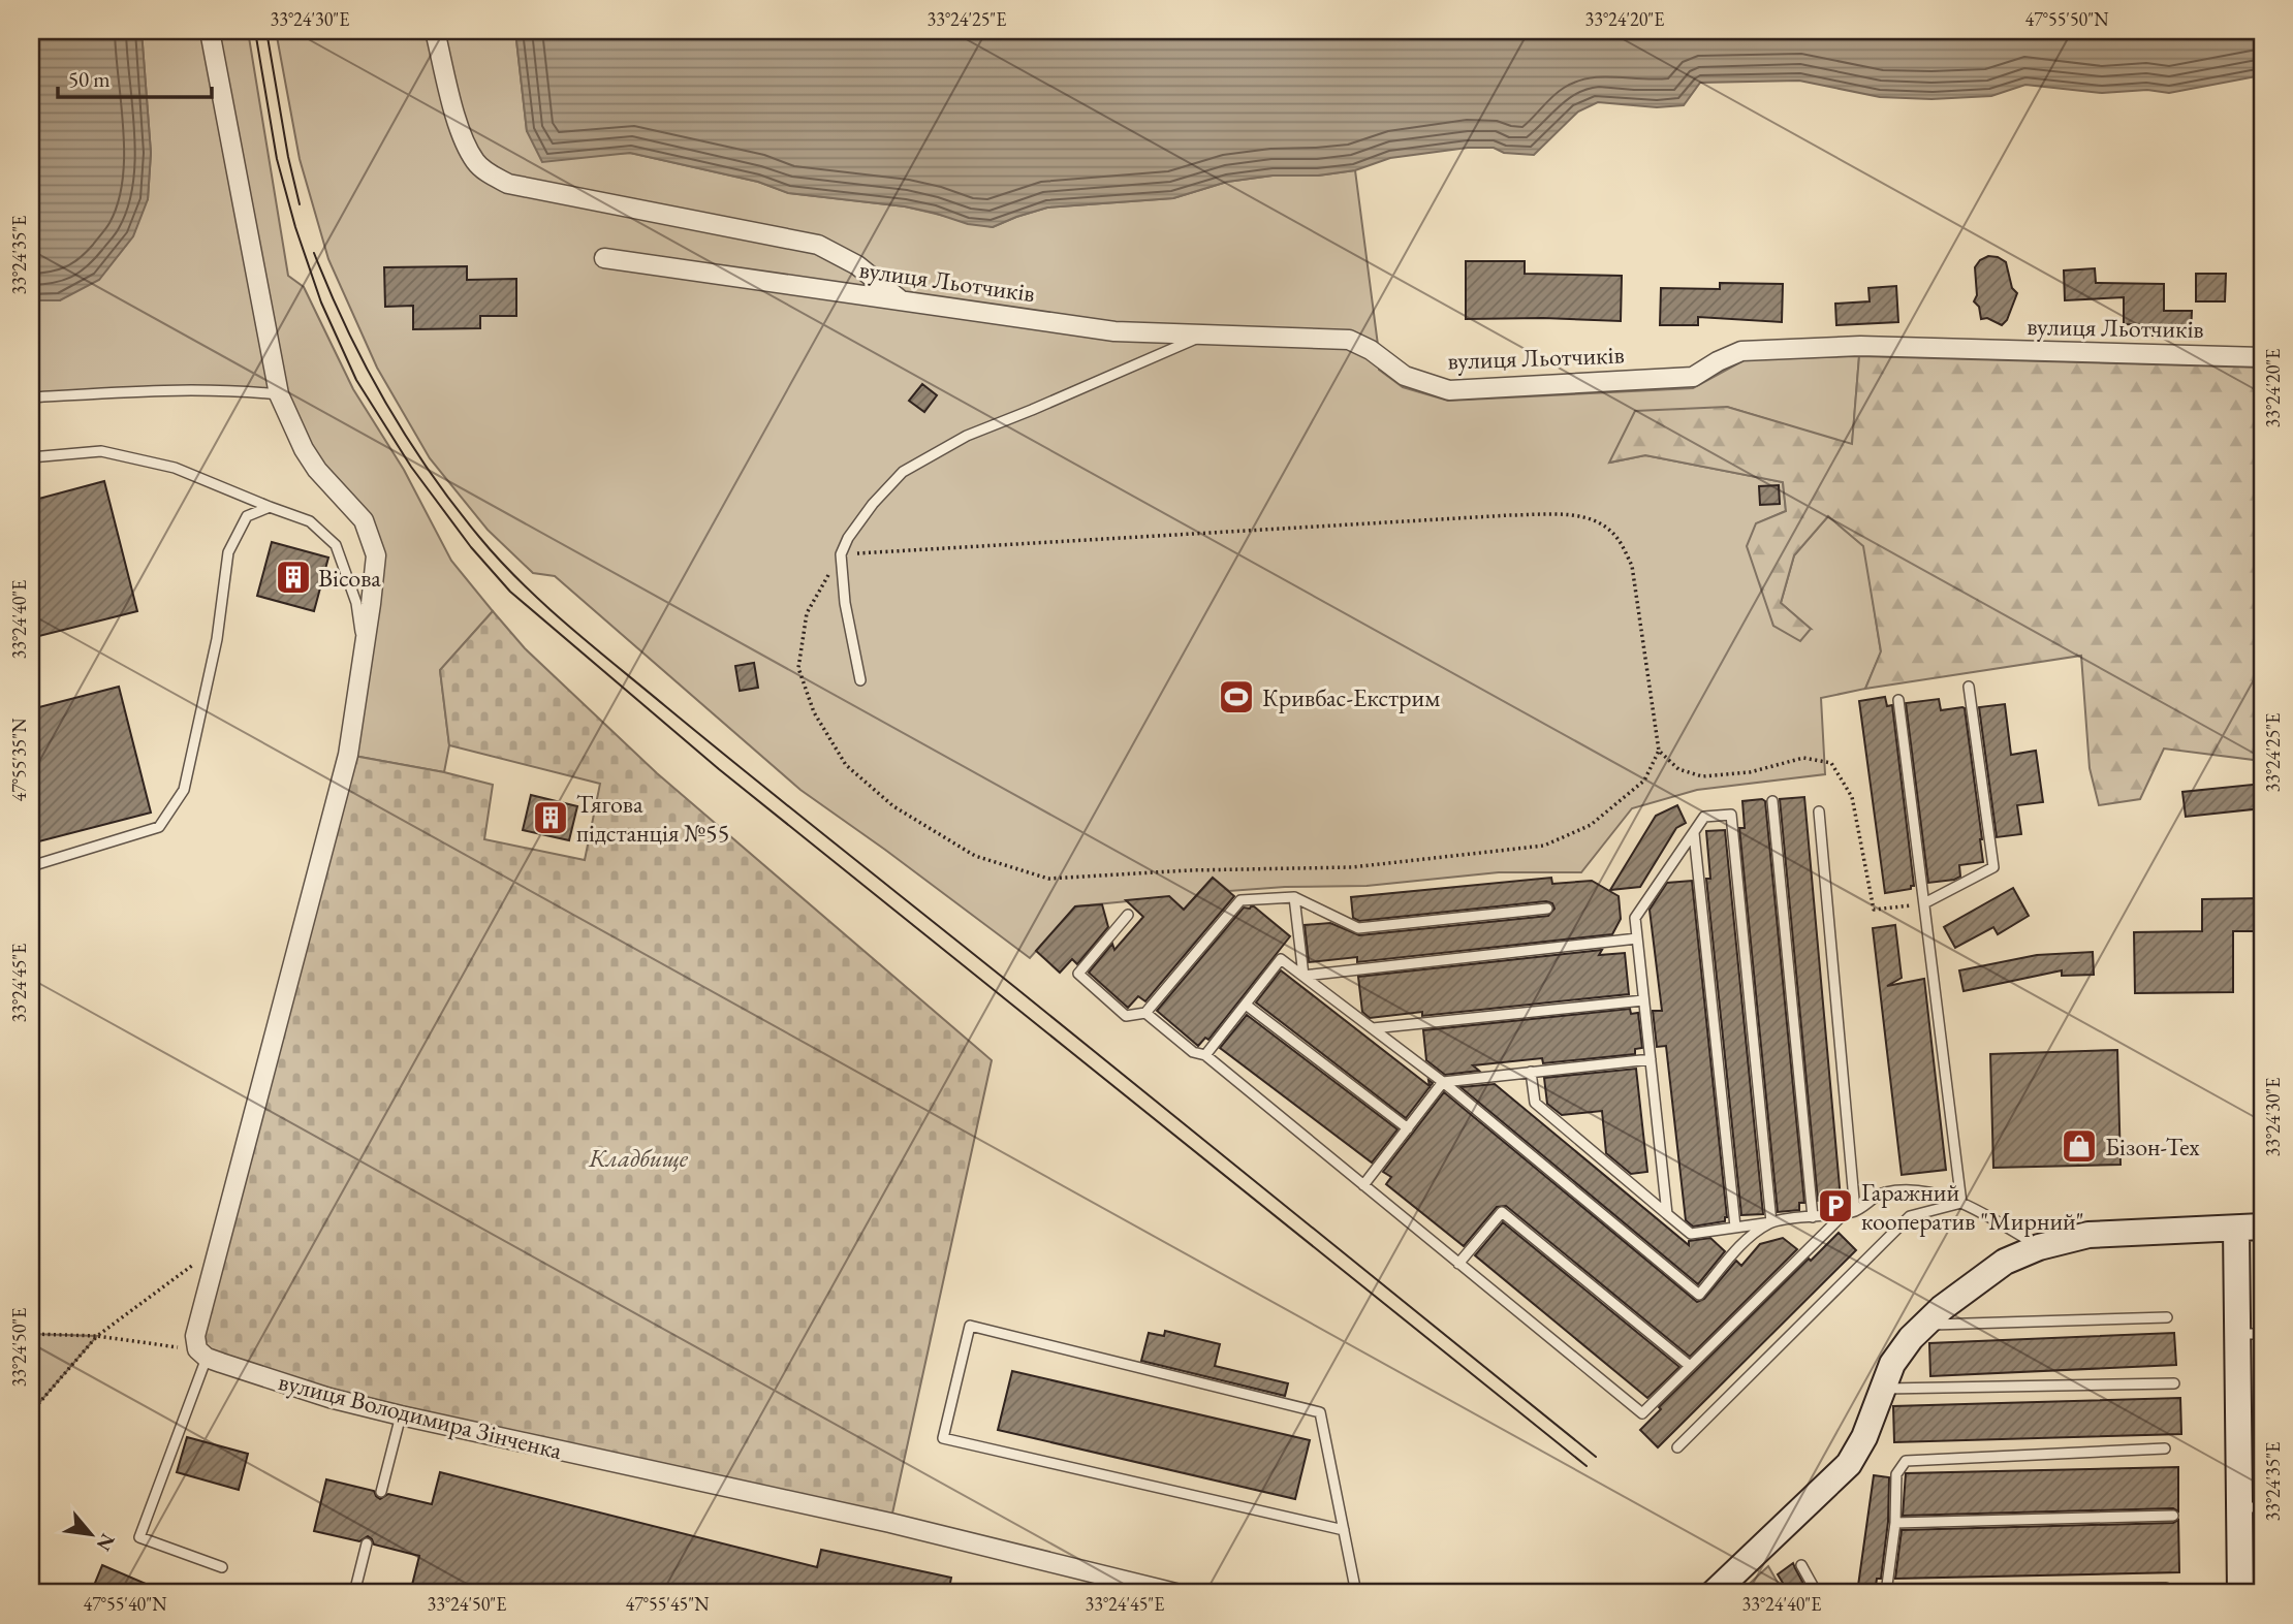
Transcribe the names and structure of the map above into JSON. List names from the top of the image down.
{
  "streets": {
    "street": ["вулиця Льотчиків", "вулиця Володимира Зінченка"]
  },
  "parks": ["Кладбище"],
  "places": {
    "building": ["Вісова", "Тягова підстанція №55"],
    "sports": ["Кривбас-Екстрим"],
    "shop": ["Бізон-Тех"],
    "parking": ["Гаражний кооператив \"Мирний\""]
  },
  "scale_bar": "50 m",
  "north": "bottom right",
  "coordinates": [
    "33°24'30\"E",
    "33°24'25\"E",
    "33°24'20\"E",
    "47°55'50\"N",
    "33°24'35\"E",
    "33°24'40\"E",
    "47°55'35\"N",
    "33°24'45\"E",
    "33°24'50\"E",
    "47°55'40\"N",
    "47°55'45\"N"
  ]
}
